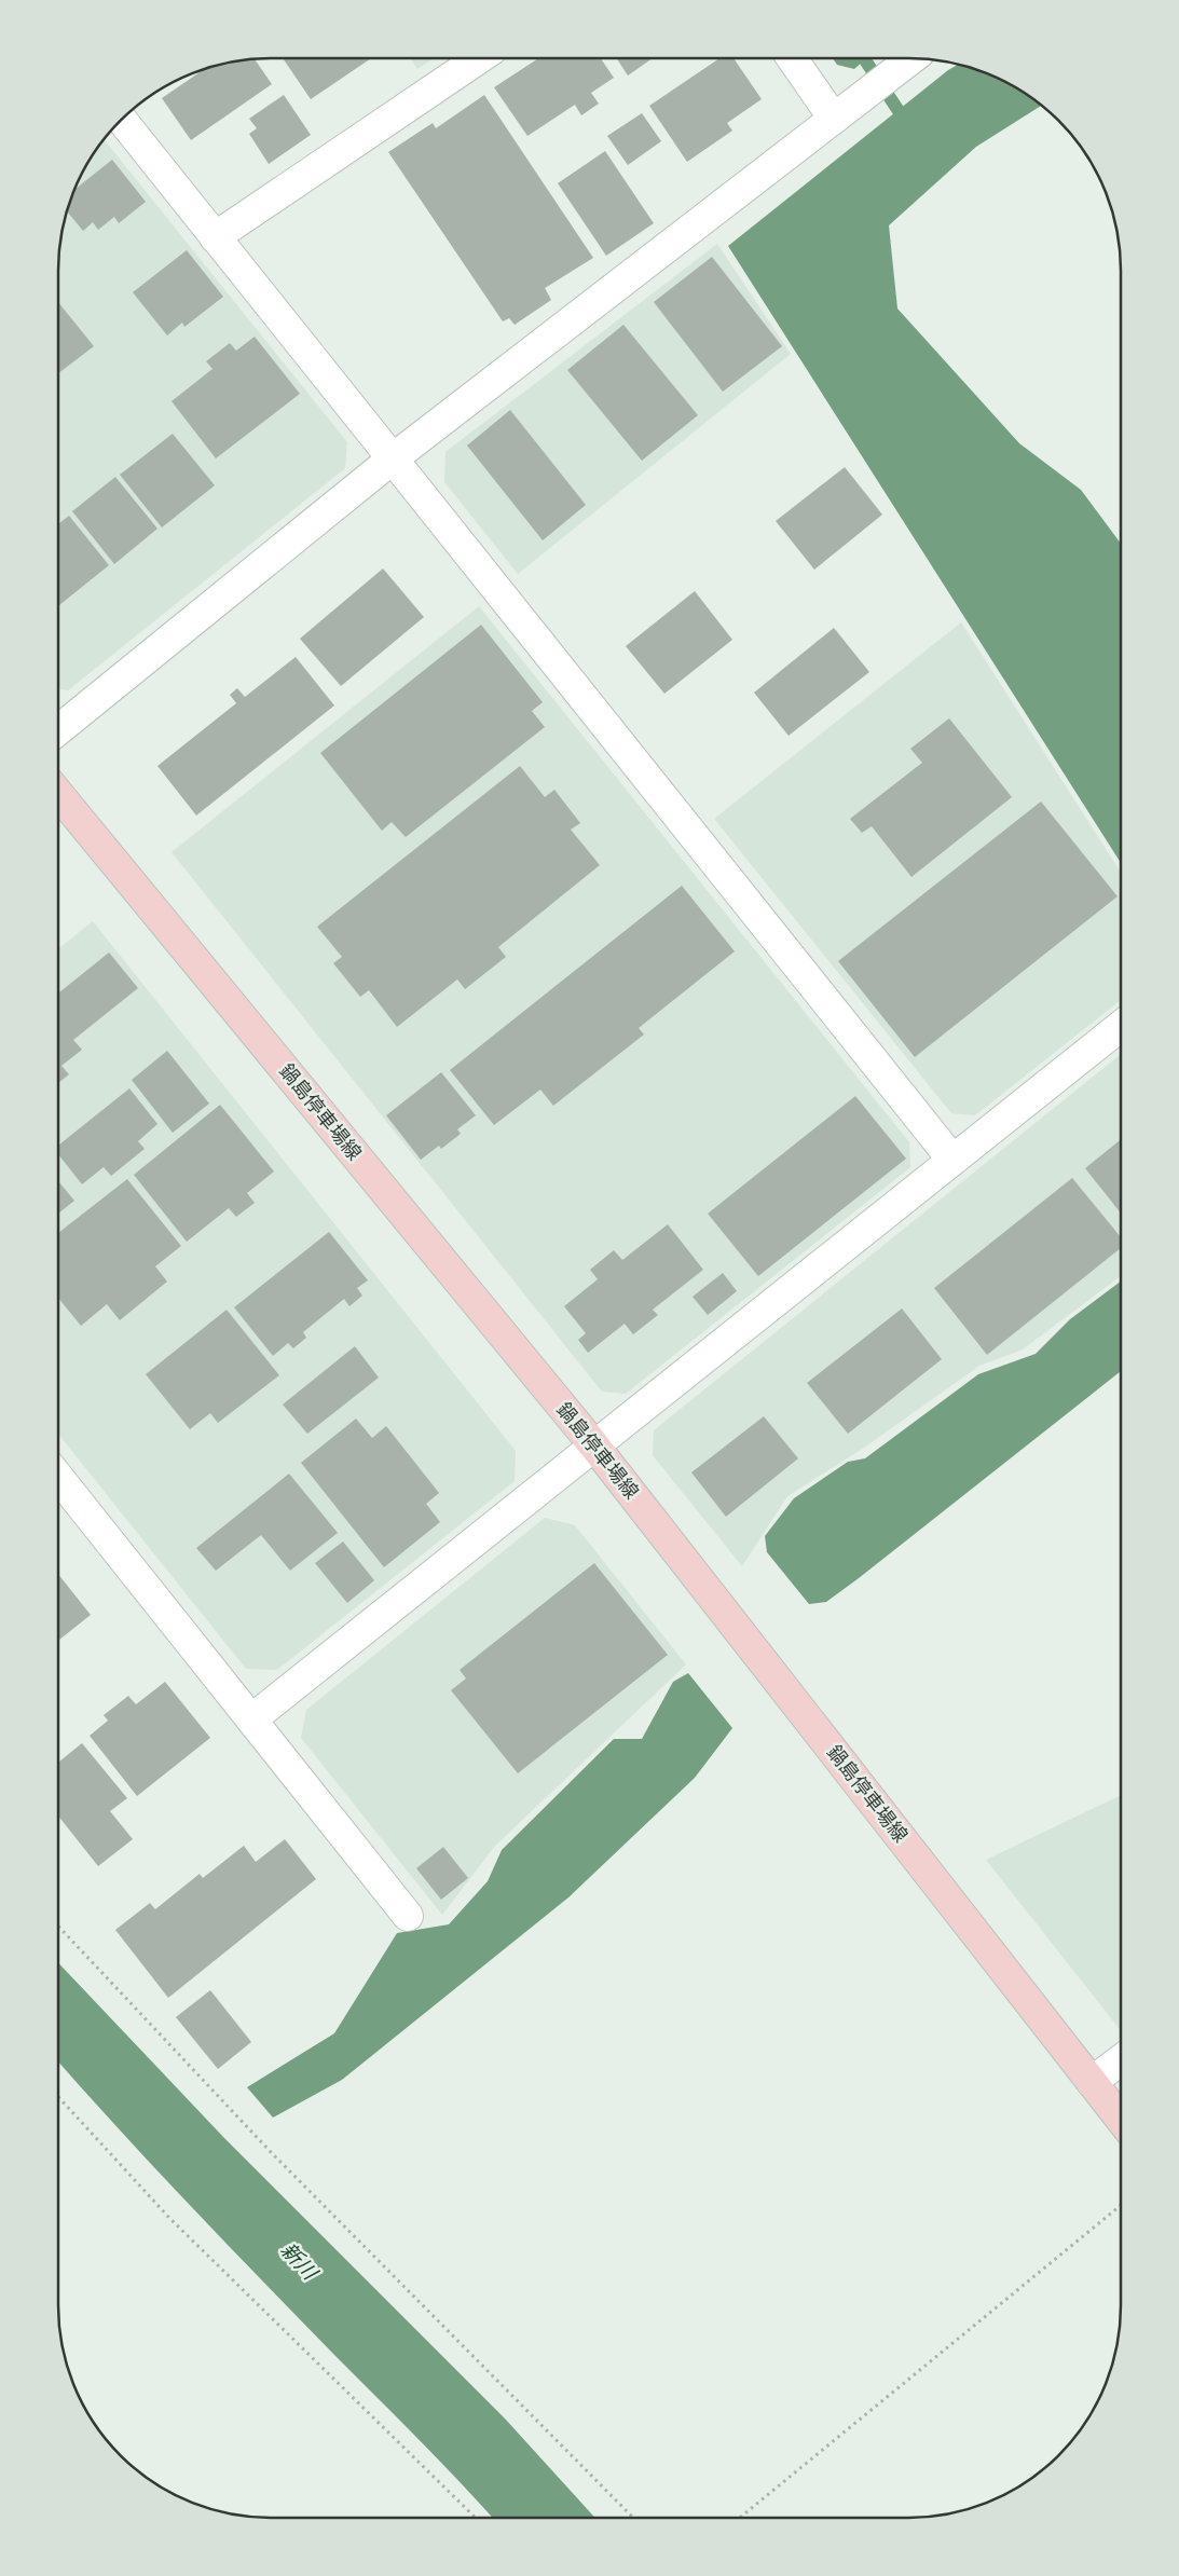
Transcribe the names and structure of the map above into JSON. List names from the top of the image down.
{
  "streets": {
    "main road": ["鍋島停車場線"]
  },
  "water": ["新川"]
}
